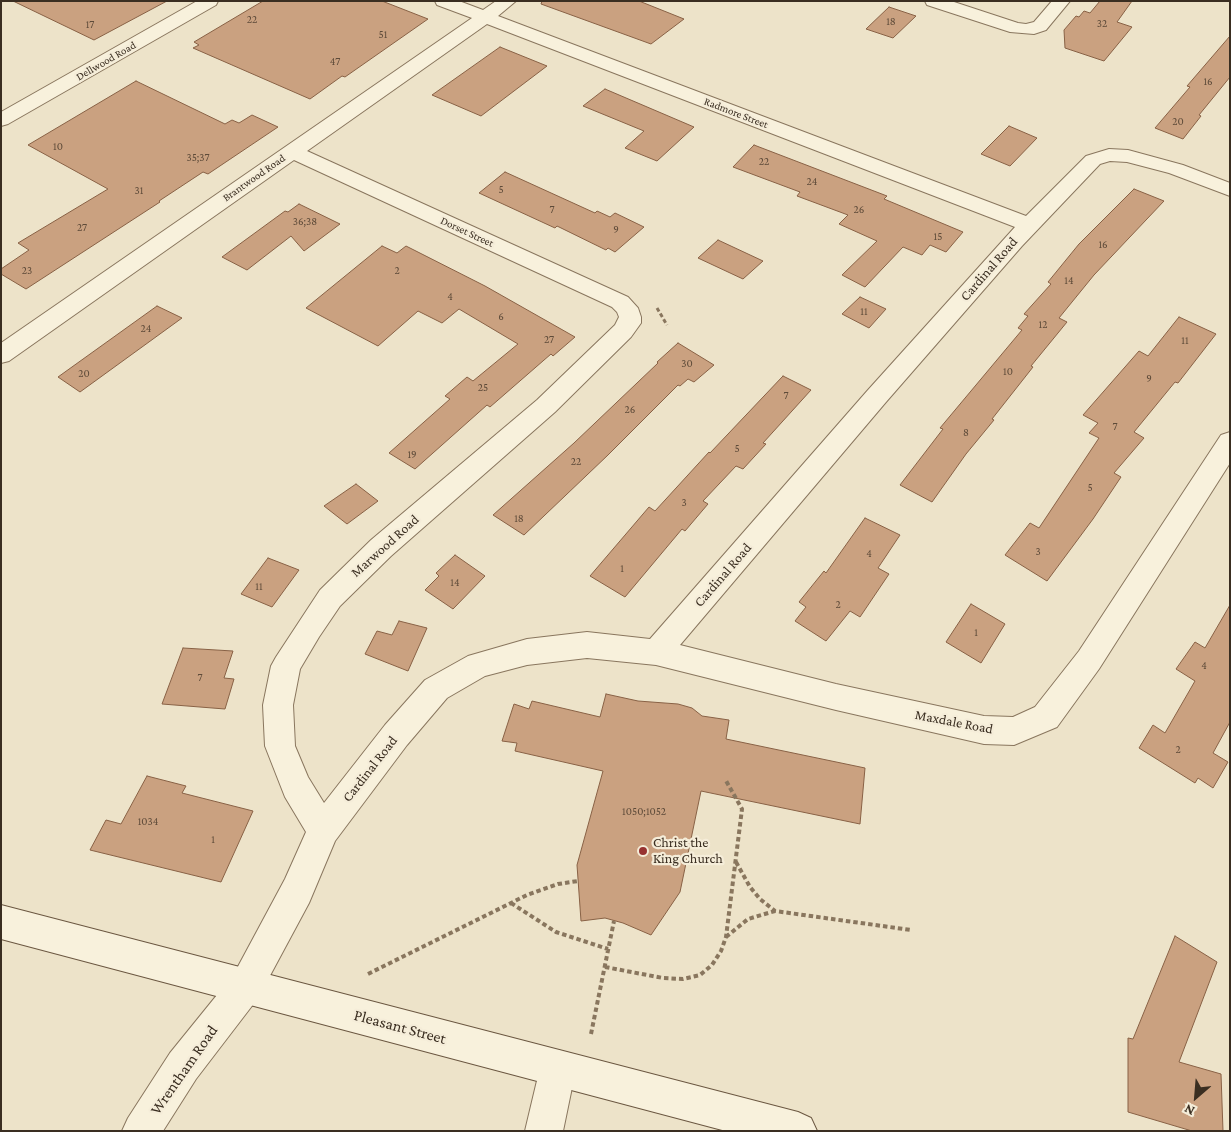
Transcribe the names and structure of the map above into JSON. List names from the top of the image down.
{
  "streets": {
    "street": [
      "Dellwood Road",
      "Radmore Street",
      "Brantwood Road",
      "Dorset Street",
      "Cardinal Road",
      "Marwood Road",
      "Maxdale Road",
      "Pleasant Street",
      "Wrentham Road"
    ]
  },
  "crossings": [
    ["Radmore Street", "Brantwood Road"],
    ["Radmore Street", "Cardinal Road"],
    ["Brantwood Road", "Dorset Street"],
    ["Dorset Street", "Marwood Road"],
    ["Cardinal Road", "Marwood Road"],
    ["Cardinal Road", "Maxdale Road"],
    ["Cardinal Road", "Pleasant Street"],
    ["Cardinal Road", "Wrentham Road"],
    ["Pleasant Street", "Wrentham Road"]
  ],
  "places": ["Christ the King Church"],
  "house_numbers": [
    "22",
    "18",
    "32",
    "17",
    "51",
    "47",
    "16",
    "20",
    "10",
    "35;37",
    "22",
    "24",
    "5",
    "31",
    "7",
    "26",
    "36;38",
    "27",
    "9",
    "15",
    "16",
    "23",
    "2",
    "14",
    "4",
    "11",
    "6",
    "12",
    "24",
    "27",
    "11",
    "30",
    "10",
    "20",
    "9",
    "25",
    "7",
    "26",
    "7",
    "8",
    "5",
    "19",
    "22",
    "5",
    "3",
    "18",
    "3",
    "4",
    "1",
    "14",
    "11",
    "2",
    "1",
    "4",
    "7",
    "2",
    "1050;1052",
    "1034",
    "1"
  ],
  "north": "bottom left"
}
